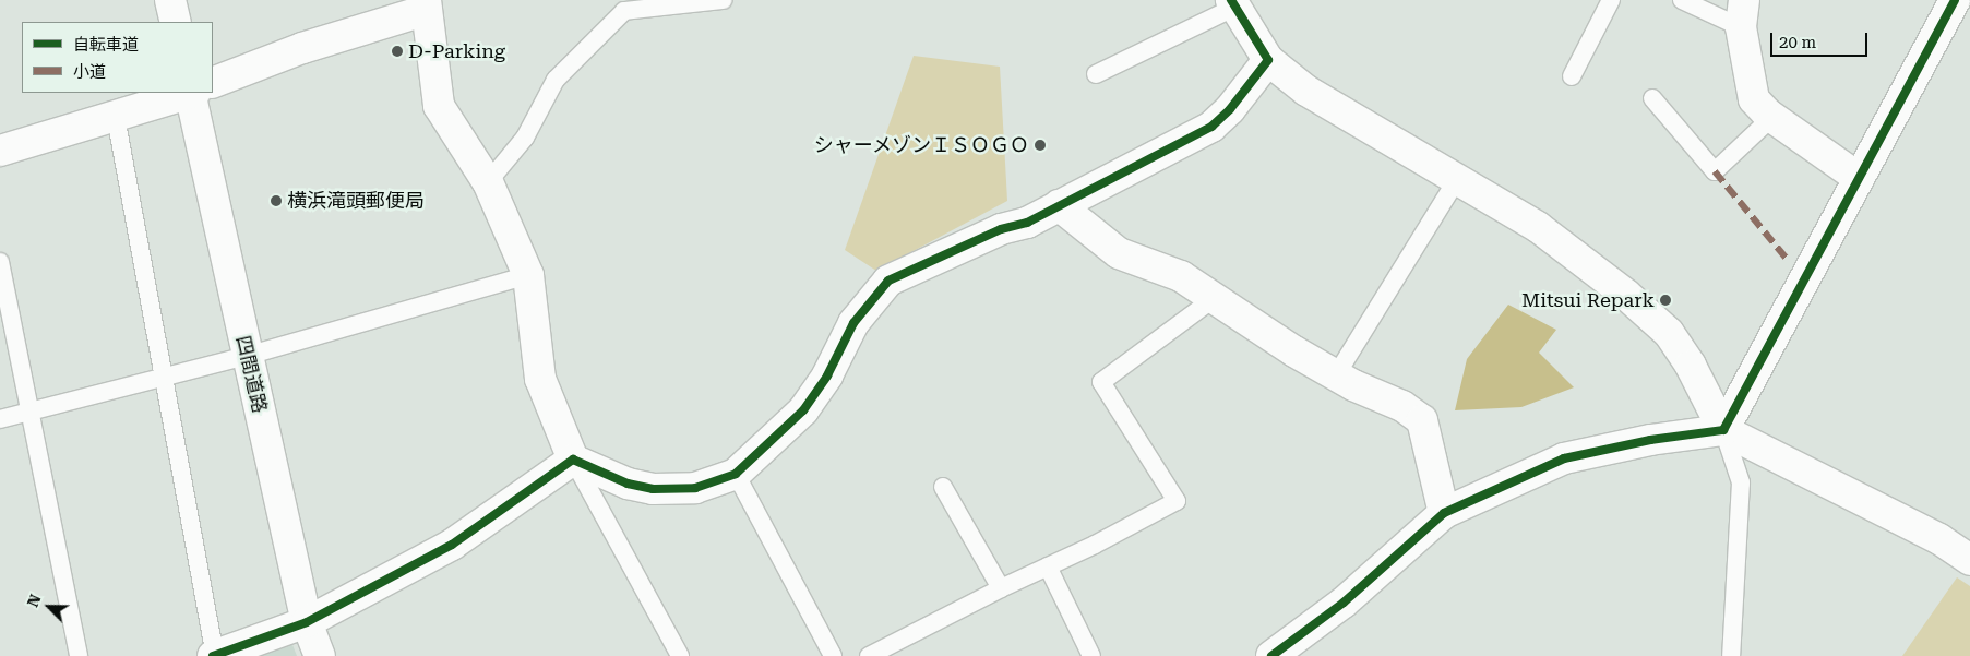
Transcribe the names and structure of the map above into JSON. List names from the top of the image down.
{
  "streets": {
    "street": ["四間道路"]
  },
  "places": [
    "D-Parking",
    "シャーメゾンＩＳＯＧＯ",
    "横浜滝頭郵便局",
    "Mitsui Repark"
  ],
  "legend": ["自転車道", "小道"],
  "scale_bar": "20 m",
  "north": "top left"
}
